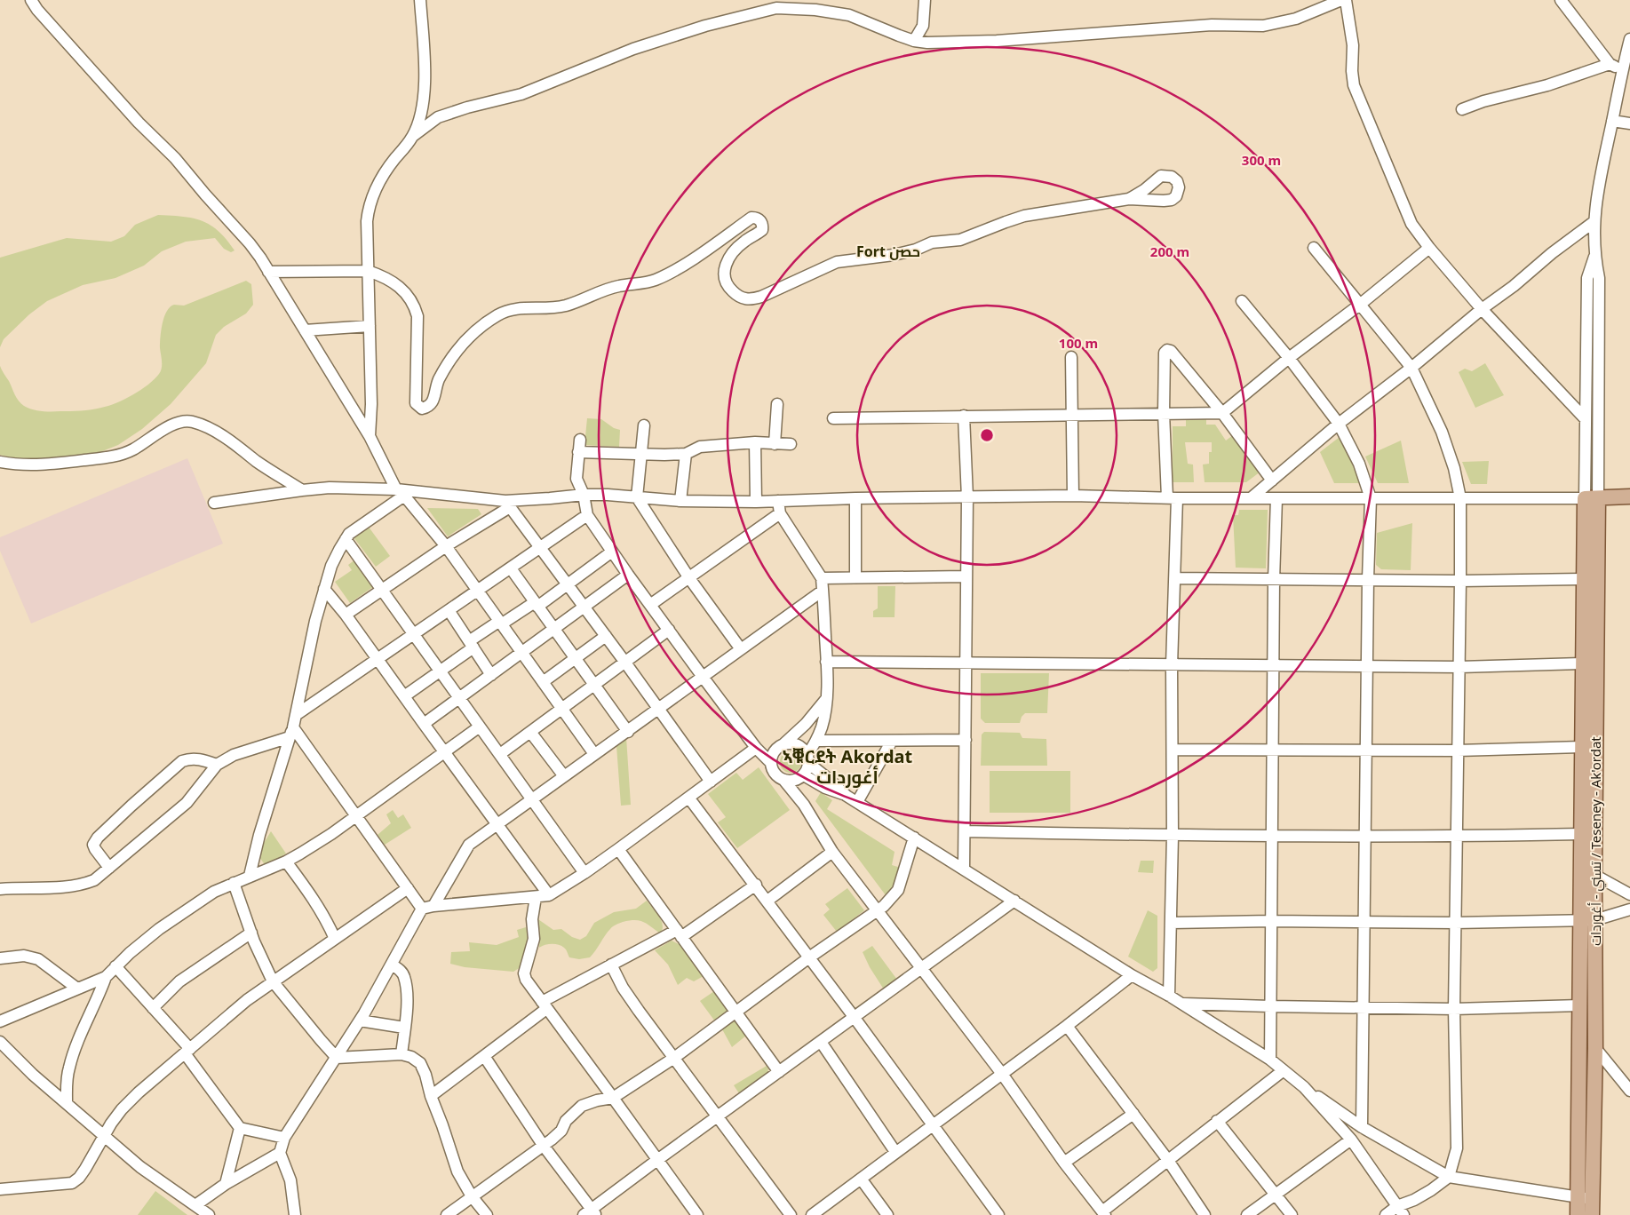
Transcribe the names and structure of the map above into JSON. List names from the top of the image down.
{
  "streets": {
    "main road": ["تسني - أغوردات / Teseney - Ak'ordat"]
  },
  "districts": ["Fort حصن", "ኣቑርደት Akordat أغوردات"],
  "rings": ["300 m", "200 m", "100 m"]
}
